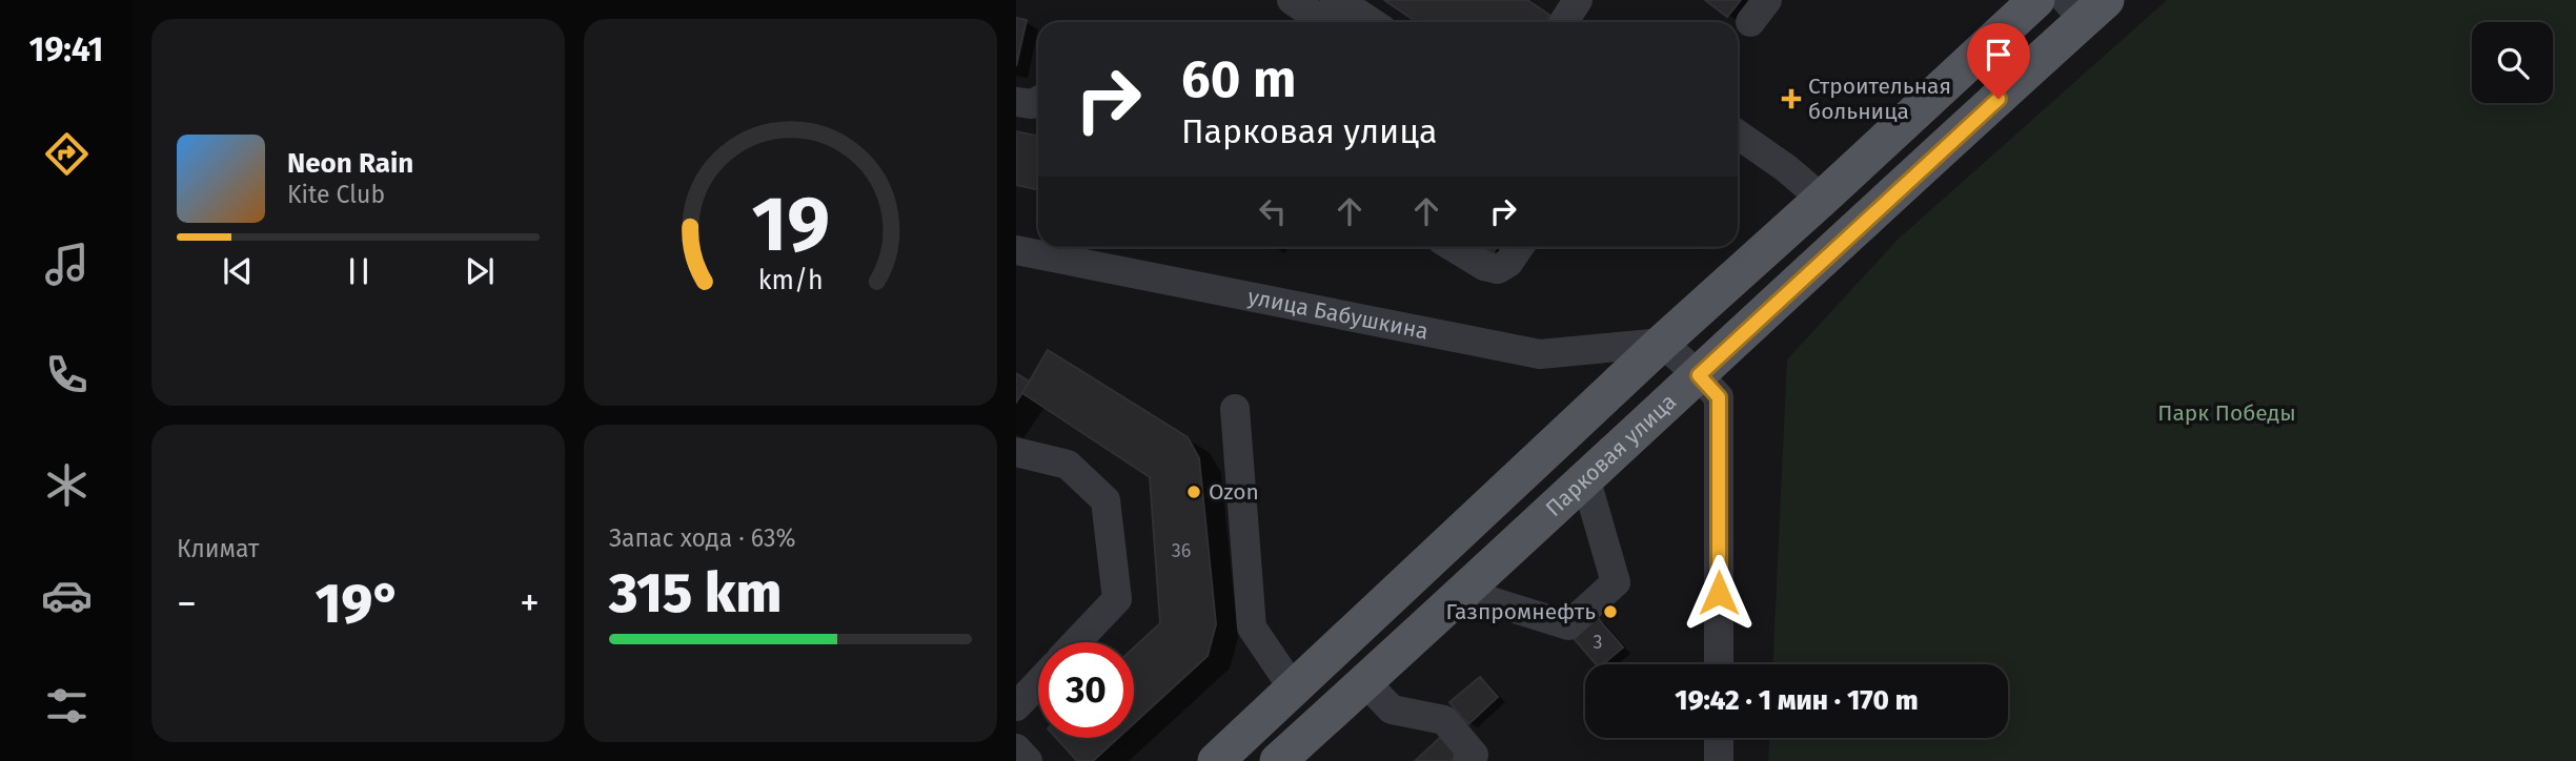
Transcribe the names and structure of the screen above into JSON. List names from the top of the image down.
{
  "streets": {
    "main road": ["Парковая улица"],
    "street": ["улица Бабушкина"]
  },
  "crossings": [
    ["улица Бабушкина", "Парковая улица"]
  ],
  "parks": ["Парк Победы"],
  "places": {
    "health": ["Строительная больница"],
    "other": ["Ozon", "Газпромнефть"]
  },
  "house_numbers": ["36", "3"],
  "page": {
    "tabs": "19:41",
    "turn": ["60 m", "Парковая улица"],
    "song": ["Neon Rain", "Kite Club"],
    "tile": [
      "Климат",
      ["Запас хода · 63%", "315 km"]
    ],
    "heat": ["−", "19°", "+"],
    "limit": "30",
    "trip": "19:42 · 1 мин · 170 m",
    "gauge": ["19", "km/h"]
  }
}
